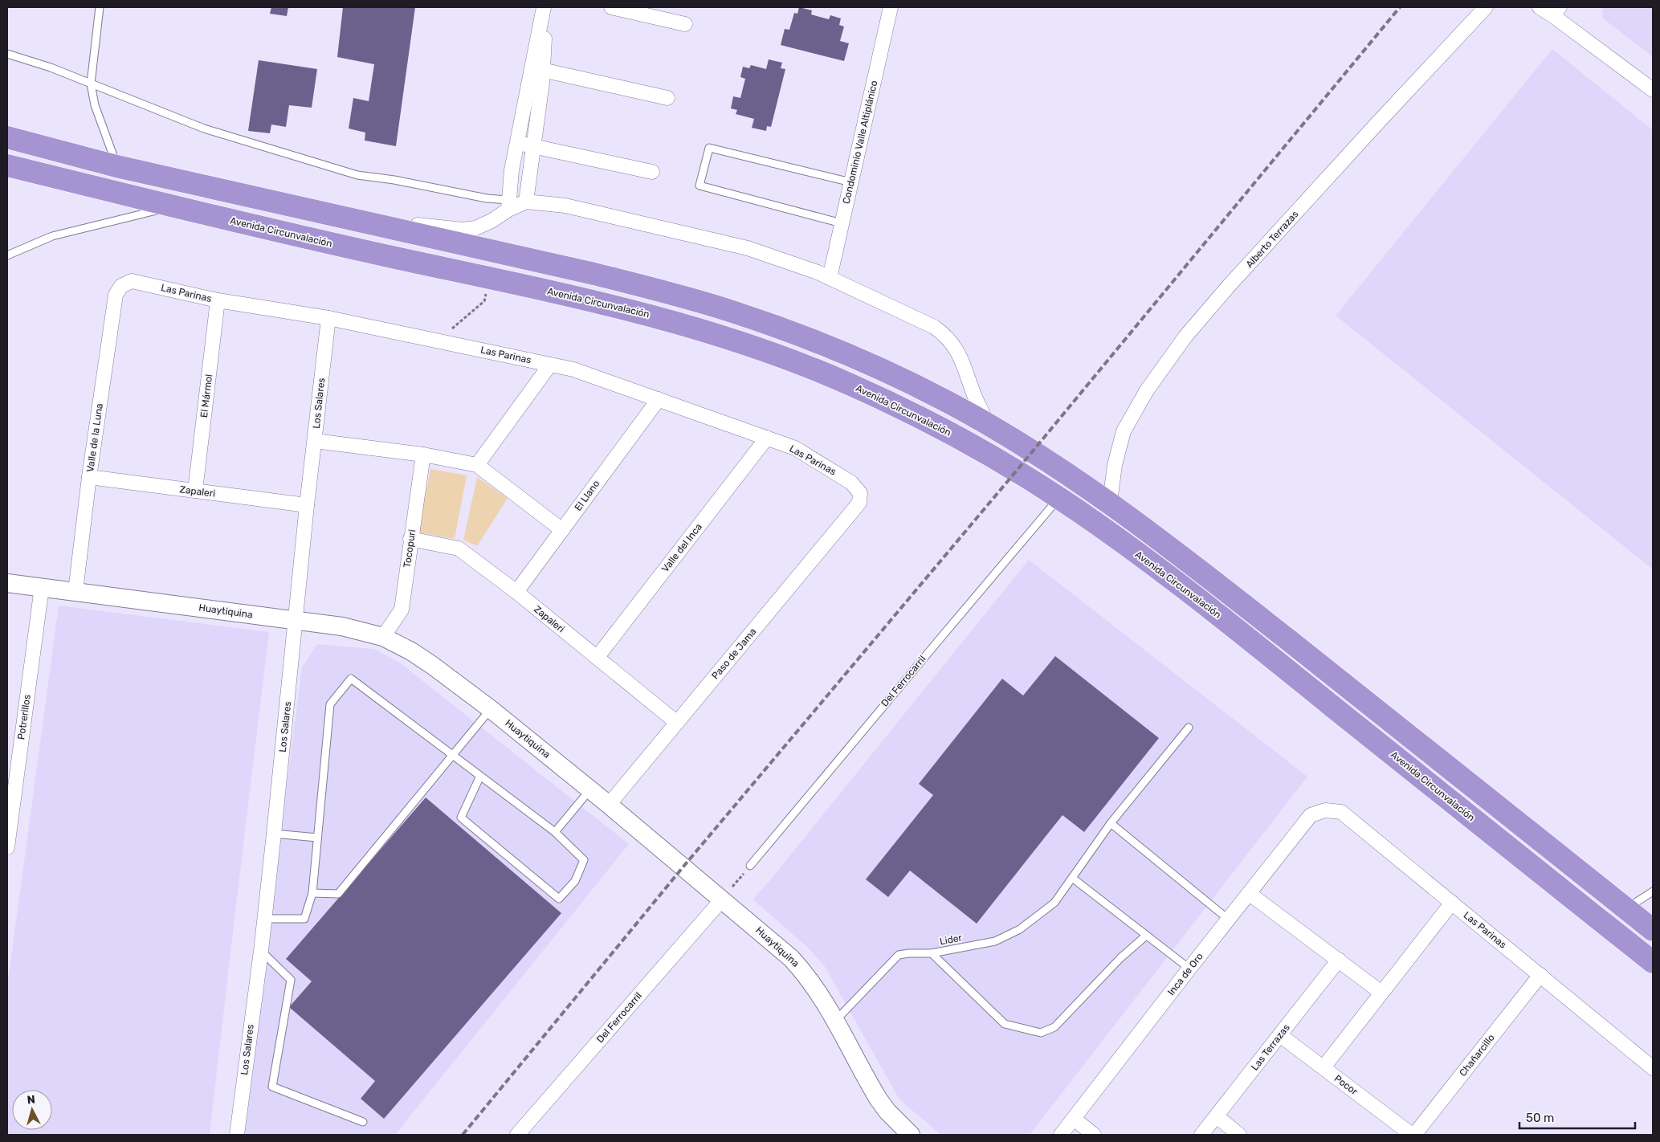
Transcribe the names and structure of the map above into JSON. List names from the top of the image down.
{
  "streets": {
    "highway": ["Avenida Circunvalación"],
    "street": [
      "Condominio Valle Altiplánico",
      "Alberto Terrazas",
      "Las Parinas",
      "El Mármol",
      "Los Salares",
      "Valle de la Luna",
      "Zapaleri",
      "El Llano",
      "Valle del Inca",
      "Tocopuri",
      "Huaytiquina",
      "Paso de Jama",
      "Del Ferrocarril",
      "Potrerillos",
      "Inca de Oro",
      "Las Terrazas",
      "Chañarcillo",
      "Pocor"
    ],
    "lane": ["Lider"]
  },
  "crossings": [
    ["Avenida Circunvalación", "Del Ferrocarril"],
    ["Las Parinas", "El Mármol"],
    ["Las Parinas", "Los Salares"],
    ["Las Parinas", "Valle de la Luna"],
    ["Las Parinas", "El Llano"],
    ["Las Parinas", "Valle del Inca"],
    ["Las Parinas", "Paso de Jama"],
    ["Las Parinas", "Inca de Oro"],
    ["Las Parinas", "Chañarcillo"],
    ["El Mármol", "Zapaleri"],
    ["Los Salares", "Zapaleri"],
    ["Los Salares", "Huaytiquina"],
    ["Valle de la Luna", "Zapaleri"],
    ["Valle de la Luna", "Huaytiquina"],
    ["Zapaleri", "El Llano"],
    ["Zapaleri", "Valle del Inca"],
    ["Zapaleri", "Tocopuri"],
    ["Zapaleri", "Paso de Jama"],
    ["Tocopuri", "Huaytiquina"],
    ["Huaytiquina", "Paso de Jama"],
    ["Huaytiquina", "Del Ferrocarril"],
    ["Huaytiquina", "Potrerillos"],
    ["Huaytiquina", "Lider"],
    ["Las Terrazas", "Pocor"],
    ["Chañarcillo", "Pocor"]
  ],
  "scale_bar": "50 m",
  "north": "top"
}
